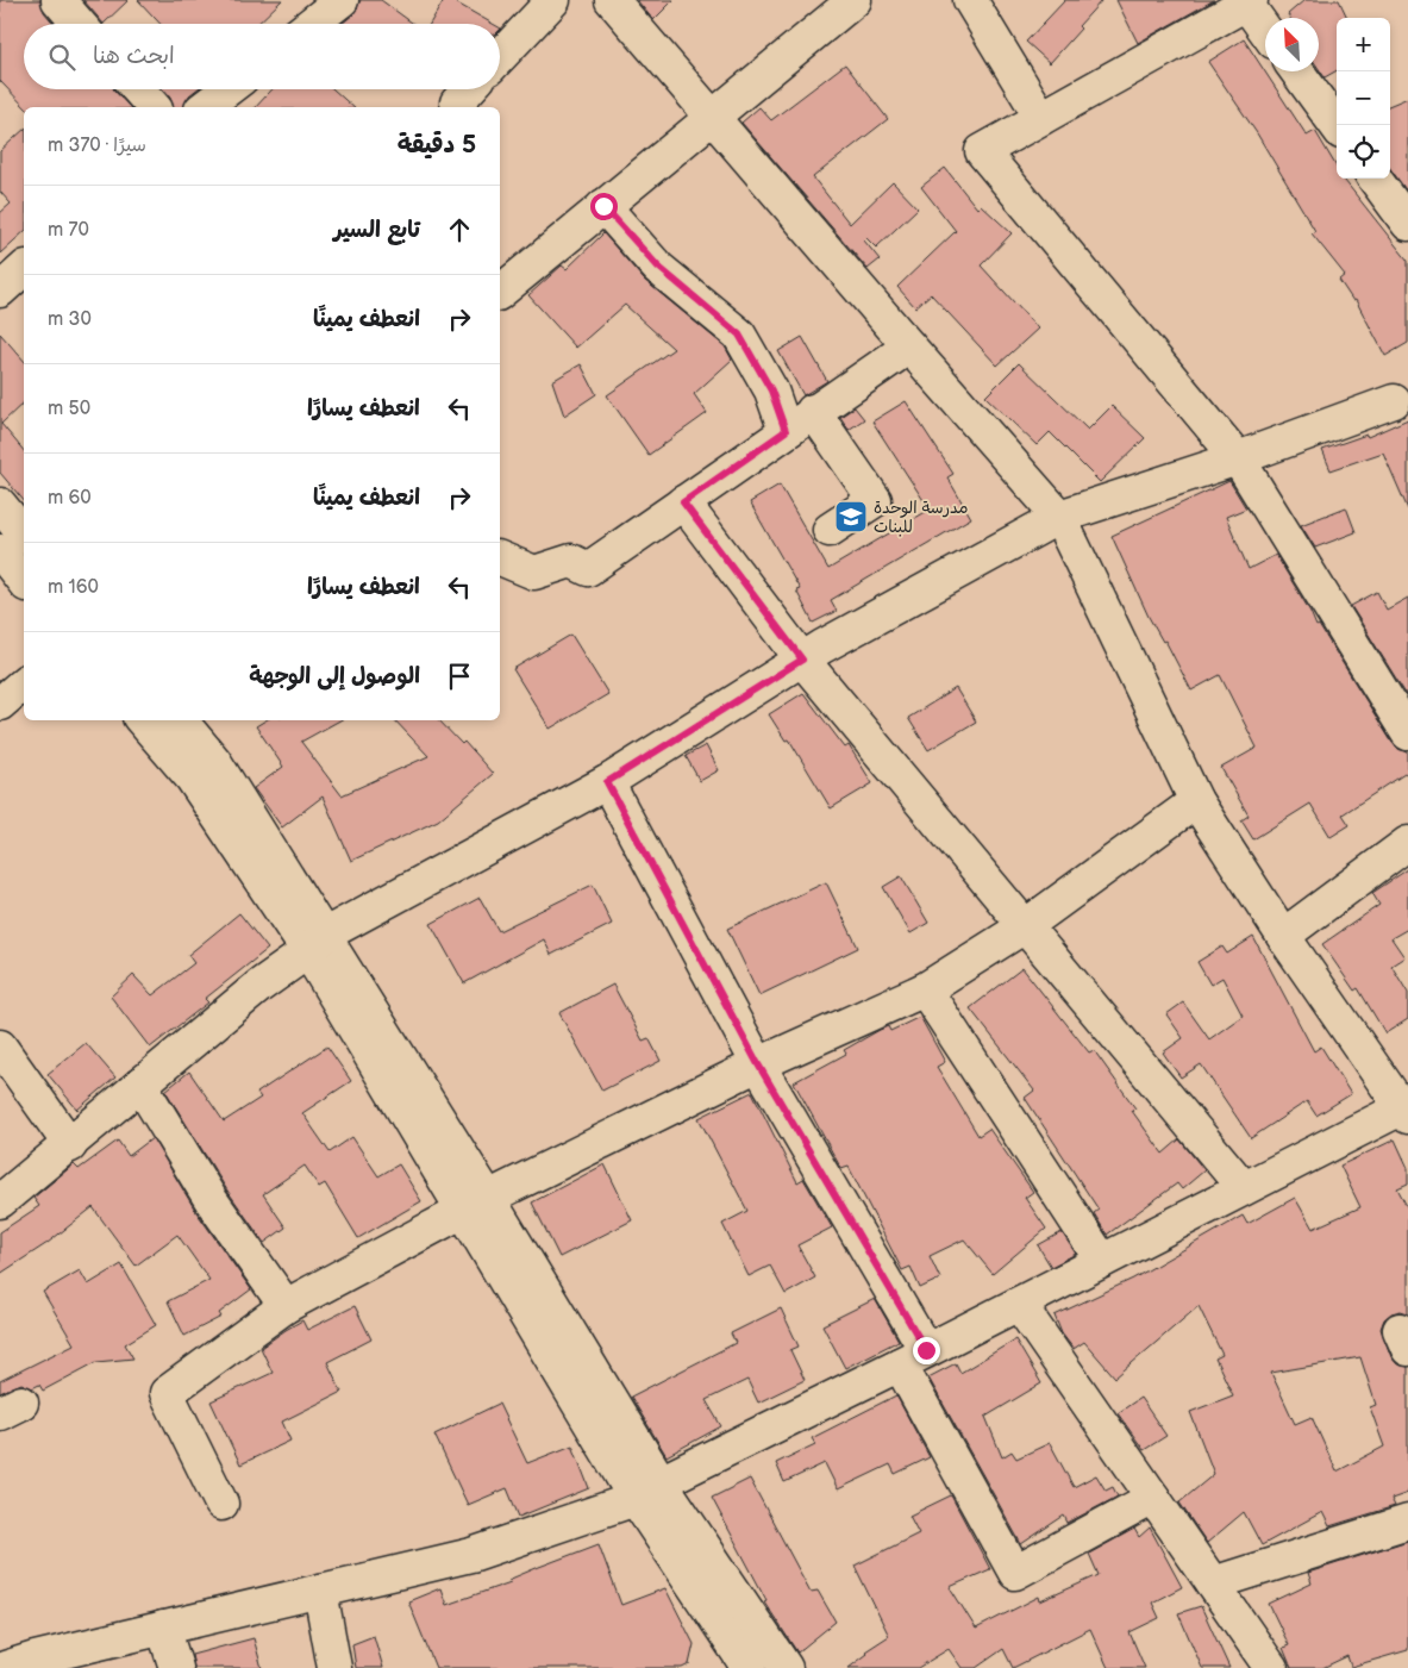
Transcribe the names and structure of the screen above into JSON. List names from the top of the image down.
{
  "places": {
    "school or university": ["مدرسة الوحدة للبنات"]
  },
  "north": "top left",
  "page": {
    "map_buttons": ["+", "−"],
    "search": "ابحث هنا",
    "heading": ["5 دقيقة", "سيرًا · 370 m"],
    "list": [
      ["تابع السير", "70 m"],
      ["انعطف يمينًا", "30 m"],
      ["انعطف يسارًا", "50 m"],
      ["انعطف يمينًا", "60 m"],
      ["انعطف يسارًا", "160 m"],
      "الوصول إلى الوجهة"
    ]
  }
}
